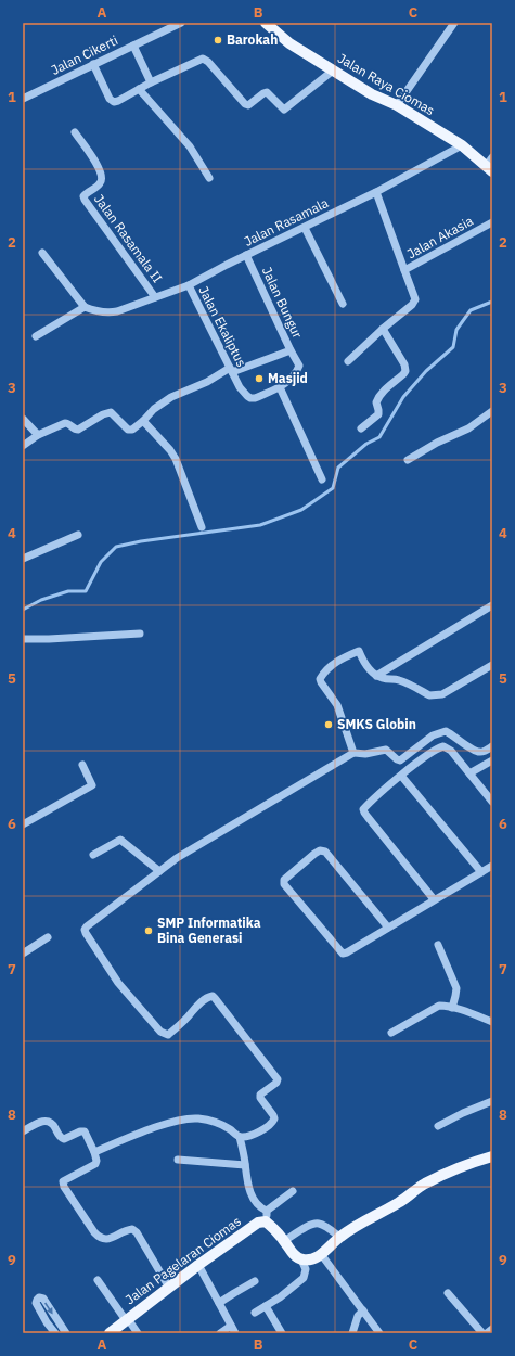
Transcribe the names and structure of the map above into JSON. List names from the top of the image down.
{
  "streets": {
    "main road": ["Jalan Raya Ciomas", "Jalan Pagelaran Ciomas"],
    "street": [
      "Jalan Cikerti",
      "Jalan Rasamala",
      "Jalan Akasia",
      "Jalan Rasamala II",
      "Jalan Bungur",
      "Jalan Ekaliptus"
    ]
  },
  "crossings": [
    ["Jalan Raya Ciomas", "Jalan Rasamala"],
    ["Jalan Rasamala", "Jalan Akasia"],
    ["Jalan Rasamala", "Jalan Rasamala II"],
    ["Jalan Rasamala", "Jalan Bungur"],
    ["Jalan Rasamala", "Jalan Ekaliptus"],
    ["Jalan Bungur", "Jalan Ekaliptus"]
  ],
  "places": [
    "Barokah",
    "Masjid",
    "SMKS Globin",
    "SMP Informatika Bina Generasi"
  ],
  "grid": {
    "columns": ["A", "B", "C"],
    "rows": [
      "1",
      "2",
      "3",
      "4",
      "5",
      "6",
      "7",
      "8",
      "9"
    ]
  }
}
